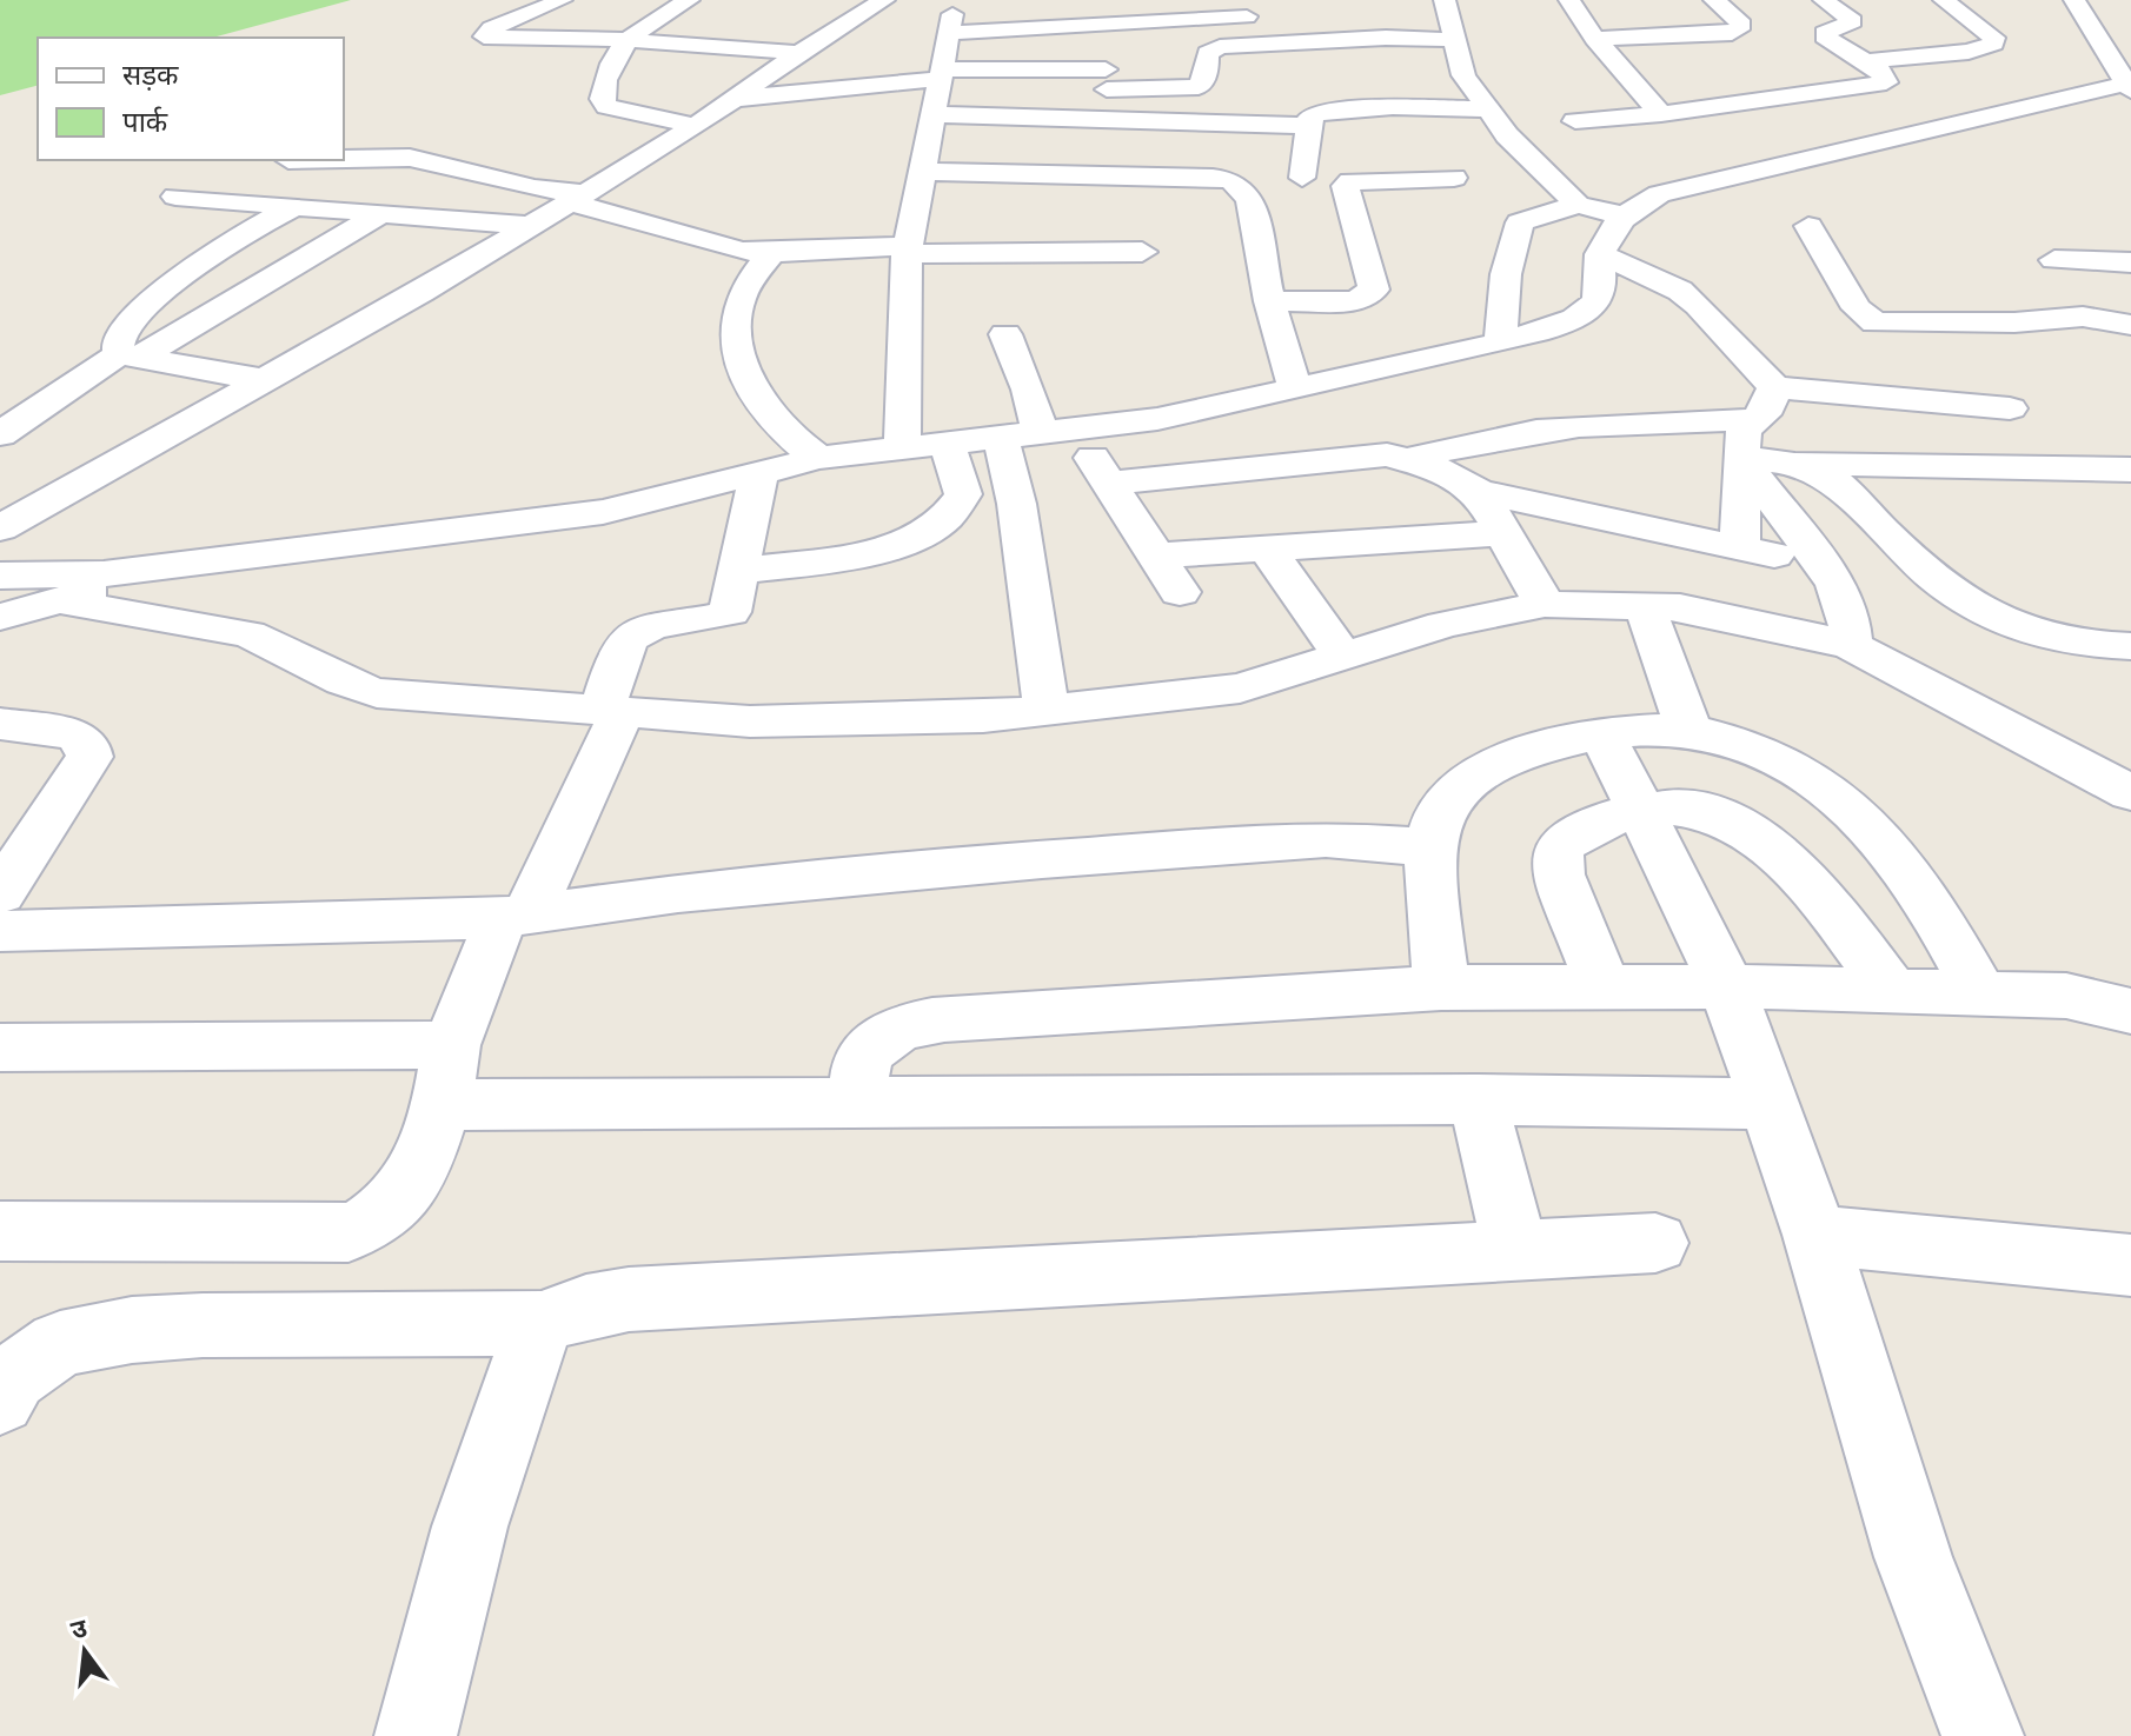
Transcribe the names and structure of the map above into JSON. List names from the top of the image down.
{
  "legend": ["सड़क", "पार्क"],
  "north": "top"
}
